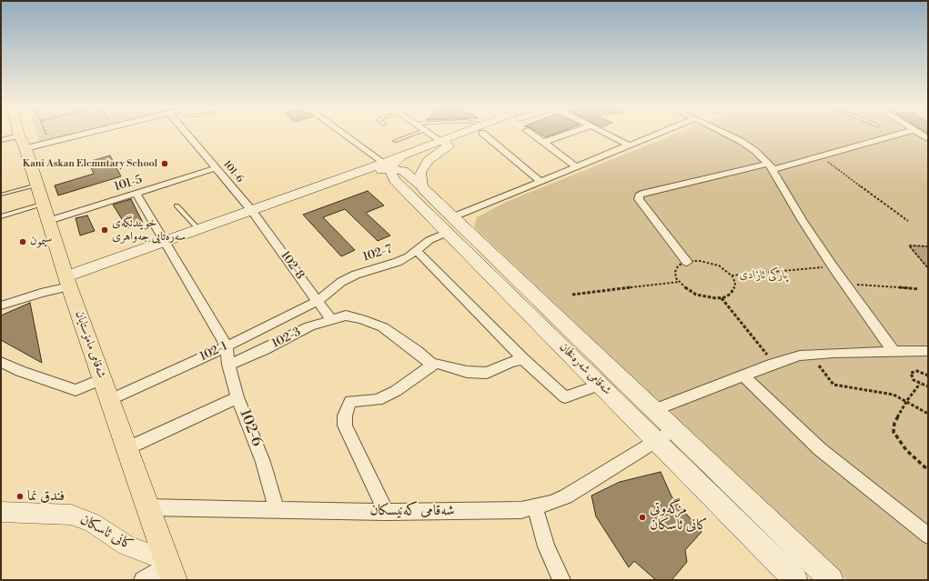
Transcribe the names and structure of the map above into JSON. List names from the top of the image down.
{
  "streets": {
    "main road": ["شەقامی مامۆستایان", "شەقامی شەرەفخان"],
    "street": [
      "101-6",
      "101-5",
      "102-7",
      "102-8",
      "102-3",
      "102-1",
      "102-6",
      "شەقامی کەنیسکان",
      "کانی ئاسکان"
    ]
  },
  "crossings": [
    ["101-6", "101-5"],
    ["101-6", "102-8"],
    ["101-5", "شەقامی مامۆستایان"],
    ["102-7", "102-8"],
    ["102-7", "102-1"],
    ["102-7", "شەقامی شەرەفخان"],
    ["102-8", "102-3"],
    ["102-8", "102-1"],
    ["102-3", "102-6"],
    ["شەقامی مامۆستایان", "102-1"],
    ["شەقامی مامۆستایان", "شەقامی کەنیسکان"],
    ["شەقامی مامۆستایان", "کانی ئاسکان"],
    ["102-1", "102-6"],
    ["شەقامی شەرەفخان", "شەقامی کەنیسکان"],
    ["102-6", "شەقامی کەنیسکان"]
  ],
  "parks": ["پارکی ئازادی"],
  "places": [
    "Kani Askan Elemntary School",
    "خویندنگەی سەرەتایی جەواهری",
    "سيمون",
    "فندق نما",
    "مزگەوتی کانی ئاسکان"
  ]
}
